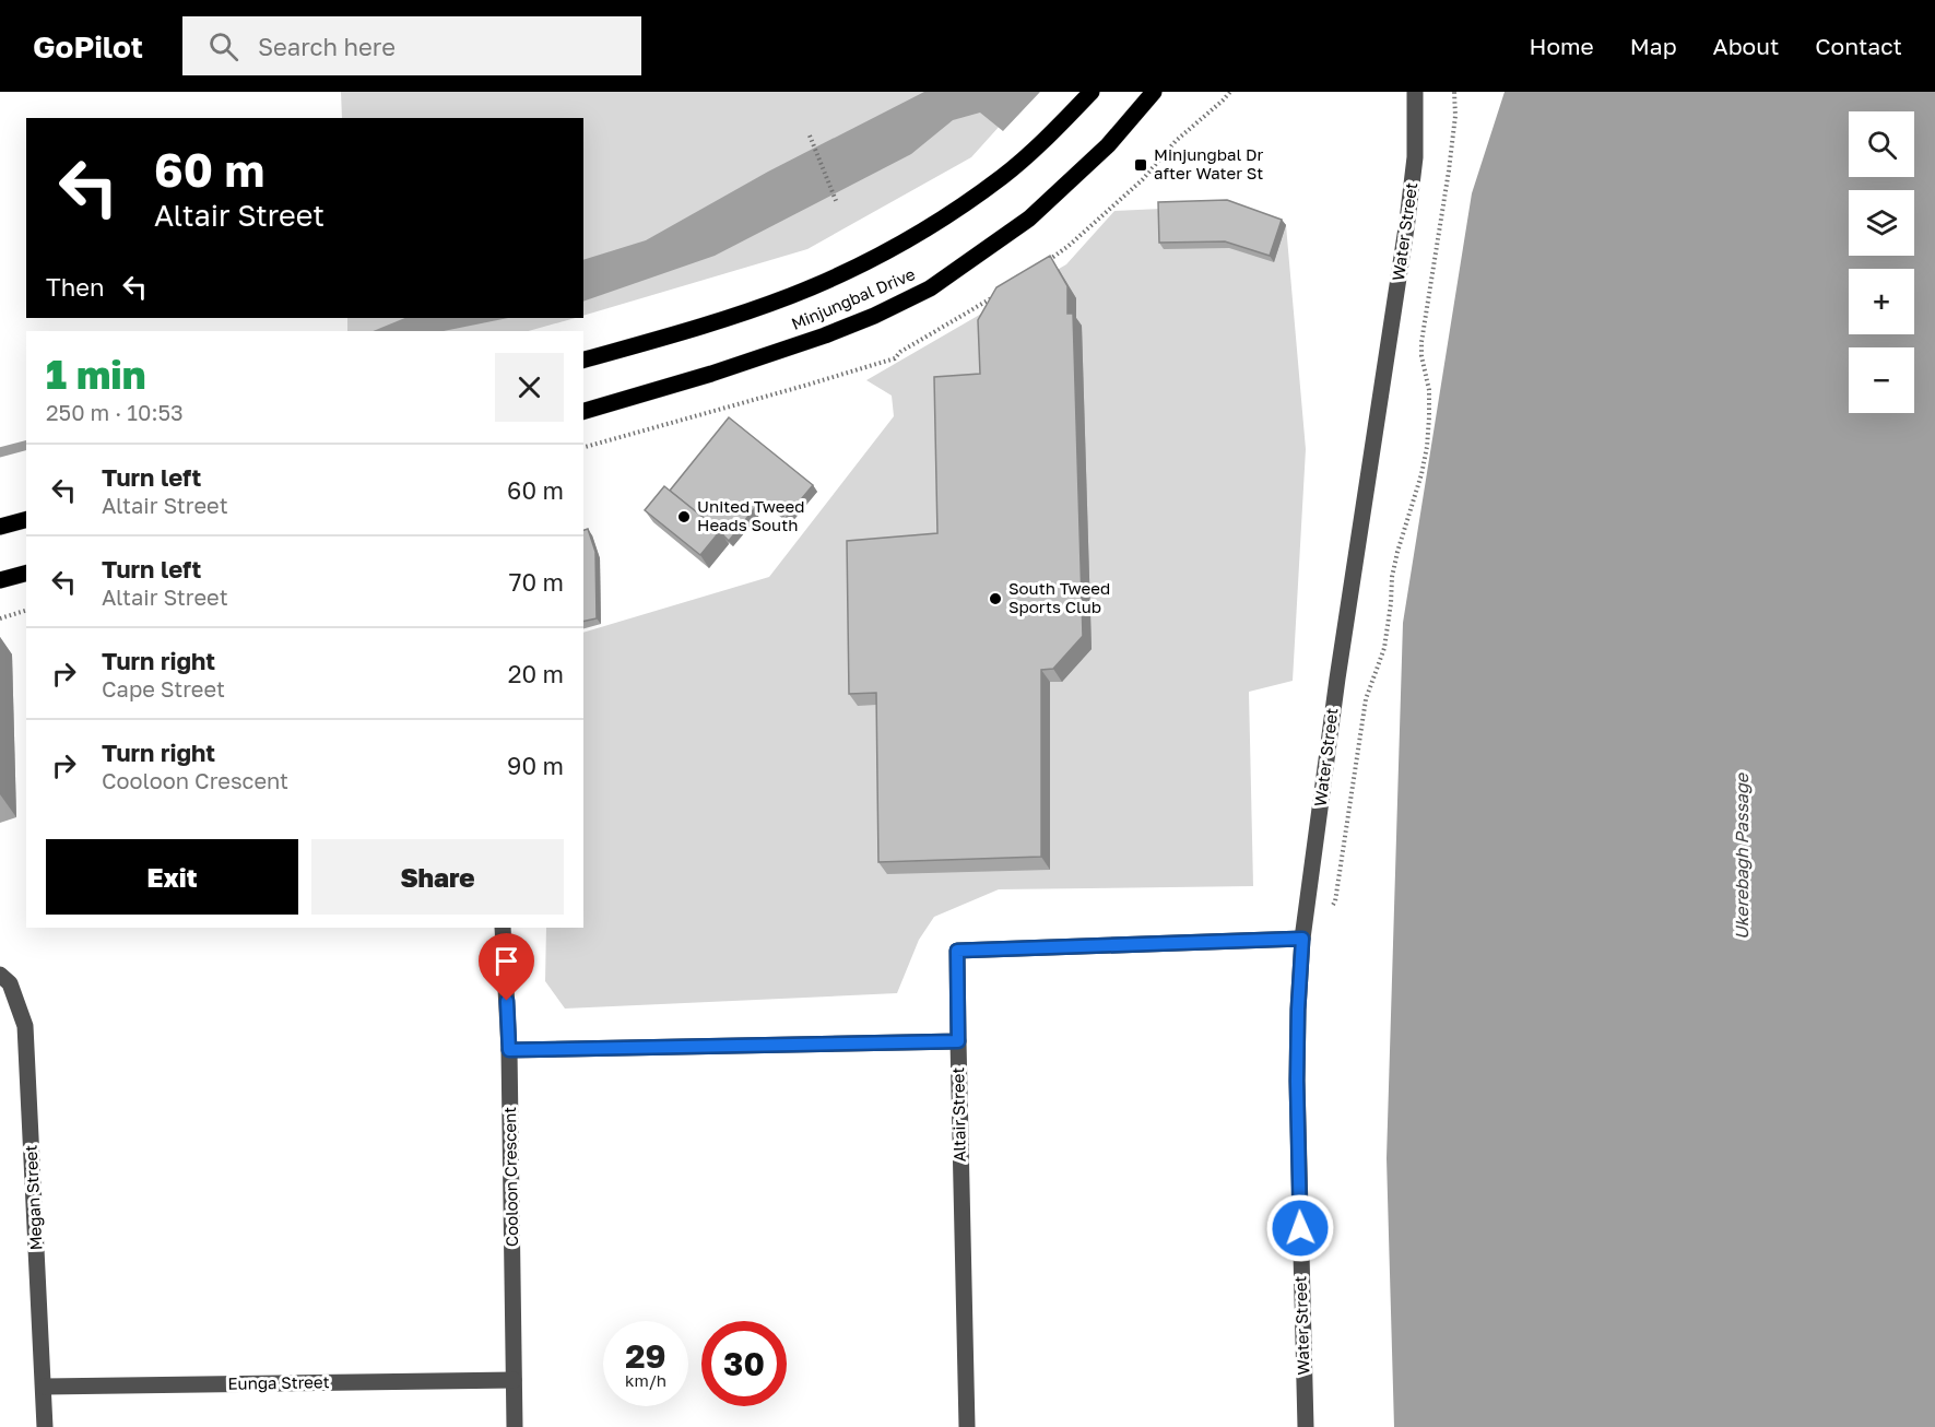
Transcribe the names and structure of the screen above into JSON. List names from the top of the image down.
{
  "streets": {
    "main road": ["Minjungbal Drive"],
    "street": [
      "Water Street",
      "Altair Street",
      "Cooloon Crescent",
      "Megan Street",
      "Eunga Street"
    ]
  },
  "crossings": [
    ["Water Street", "Altair Street"],
    ["Cooloon Crescent", "Eunga Street"],
    ["Megan Street", "Eunga Street"]
  ],
  "water": ["Ukerebagh Passage"],
  "places": {
    "transit": ["Minjungbal Dr after Water St"],
    "other": ["United Tweed Heads South", "South Tweed Sports Club"]
  },
  "page": {
    "header": "GoPilot",
    "search": "Search here",
    "nav": [
      "Home",
      "Map",
      "About",
      "Contact"
    ],
    "map_buttons": ["+", "−"],
    "turn": ["60 m", "Altair Street"],
    "then": "Then",
    "heading": ["1 min", "250 m · 10:53"],
    "list": [
      {
        "name": "Turn left",
        "note": "Altair Street",
        "value": "60 m"
      },
      {
        "name": "Turn left",
        "note": "Altair Street",
        "value": "70 m"
      },
      {
        "name": "Turn right",
        "note": "Cape Street",
        "value": "20 m"
      },
      {
        "name": "Turn right",
        "note": "Cooloon Crescent",
        "value": "90 m"
      }
    ],
    "buttons": ["Exit", "Share"],
    "speed": "29 km/h",
    "limit": "30"
  }
}
